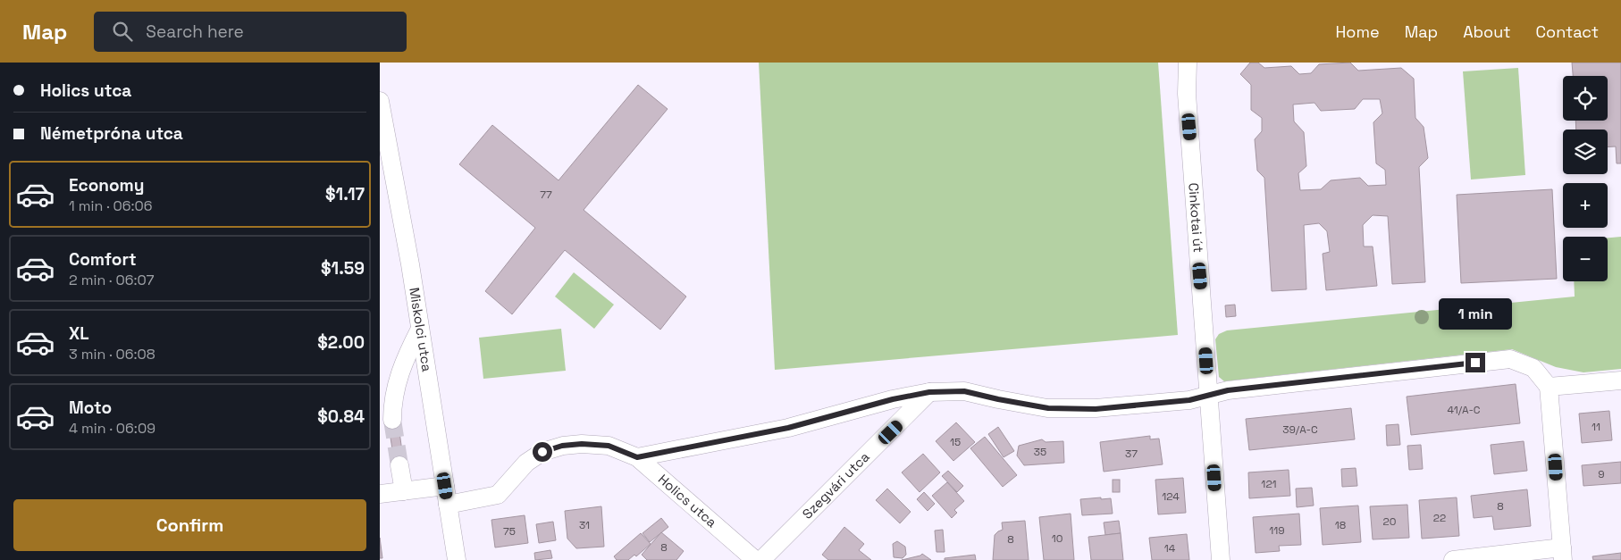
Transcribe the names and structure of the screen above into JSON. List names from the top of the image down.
{
  "streets": {
    "street": [
      "Cinkotai út",
      "Miskolci utca",
      "Szegvári utca",
      "Holics utca"
    ]
  },
  "crossings": [
    ["Miskolci utca", "Holics utca"]
  ],
  "house_numbers": [
    "77",
    "41/A-C",
    "11",
    "39/A-C",
    "15",
    "35",
    "37",
    "9",
    "121",
    "124",
    "8",
    "22",
    "20",
    "31",
    "18",
    "119",
    "75",
    "10",
    "8",
    "8",
    "14"
  ],
  "page": {
    "header": "Map",
    "search": "Search here",
    "nav": [
      "Home",
      "Map",
      "About",
      "Contact"
    ],
    "banner": ["Holics utca", "Németpróna utca"],
    "map_buttons": ["+", "−"],
    "list": [
      {
        "name": "Economy",
        "note": "1 min · 06:06",
        "value": "$1.17"
      },
      {
        "name": "Comfort",
        "note": "2 min · 06:07",
        "value": "$1.59"
      },
      {
        "name": "XL",
        "note": "3 min · 06:08",
        "value": "$2.00"
      },
      {
        "name": "Moto",
        "note": "4 min · 06:09",
        "value": "$0.84"
      }
    ],
    "bubble": "1 min",
    "buttons": "Confirm"
  }
}
